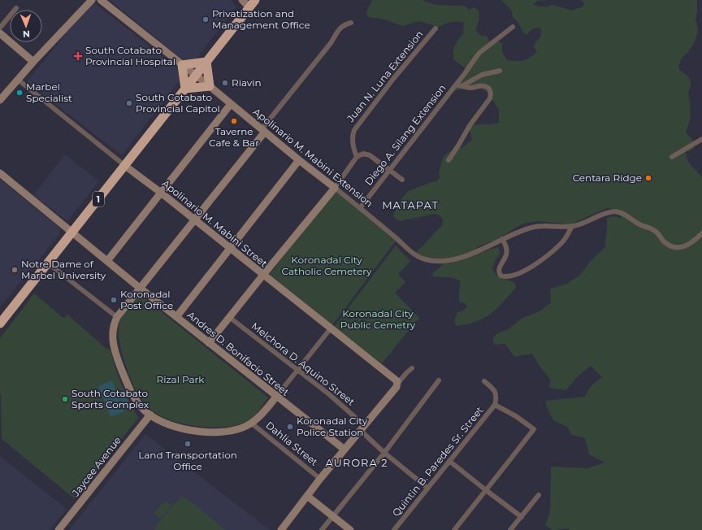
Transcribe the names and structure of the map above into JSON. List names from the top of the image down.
{
  "streets": {
    "highway": ["1"],
    "street": [
      "Juan N. Luna Extension",
      "Diego A. Silang Extension",
      "Apolinario M. Mabini Extension",
      "Apolinario M. Mabini Street",
      "Andres D. Bonifacio Street",
      "Melchora D. Aquino Street",
      "Dahlia Street",
      "Quintin B. Paredes Sr. Street",
      "Jaycee Avenue"
    ]
  },
  "crossings": [
    ["Diego A. Silang Extension", "Apolinario M. Mabini Extension"],
    ["Apolinario M. Mabini Extension", "1"],
    ["1", "Apolinario M. Mabini Street"],
    ["1", "Andres D. Bonifacio Street"],
    ["Melchora D. Aquino Street", "Quintin B. Paredes Sr. Street"]
  ],
  "districts": ["MATAPAT", "AURORA 2"],
  "parks": ["Koronadal City Catholic Cemetery", "Koronadal City Public Cemetry", "Rizal Park"],
  "places": {
    "other": [
      "Privatization and Management Office",
      "Riavin",
      "Marbel Specialist",
      "South Cotabato Provincial Capitol",
      "Taverne Cafe & Bar",
      "Centara Ridge",
      "Notre Dame of Marbel University",
      "Koronadal Post Office",
      "South Cotabato Sports Complex",
      "Koronadal City Police Station",
      "Land Transportation Office"
    ],
    "health": ["South Cotabato Provincial Hospital"]
  },
  "north": "bottom"
}
